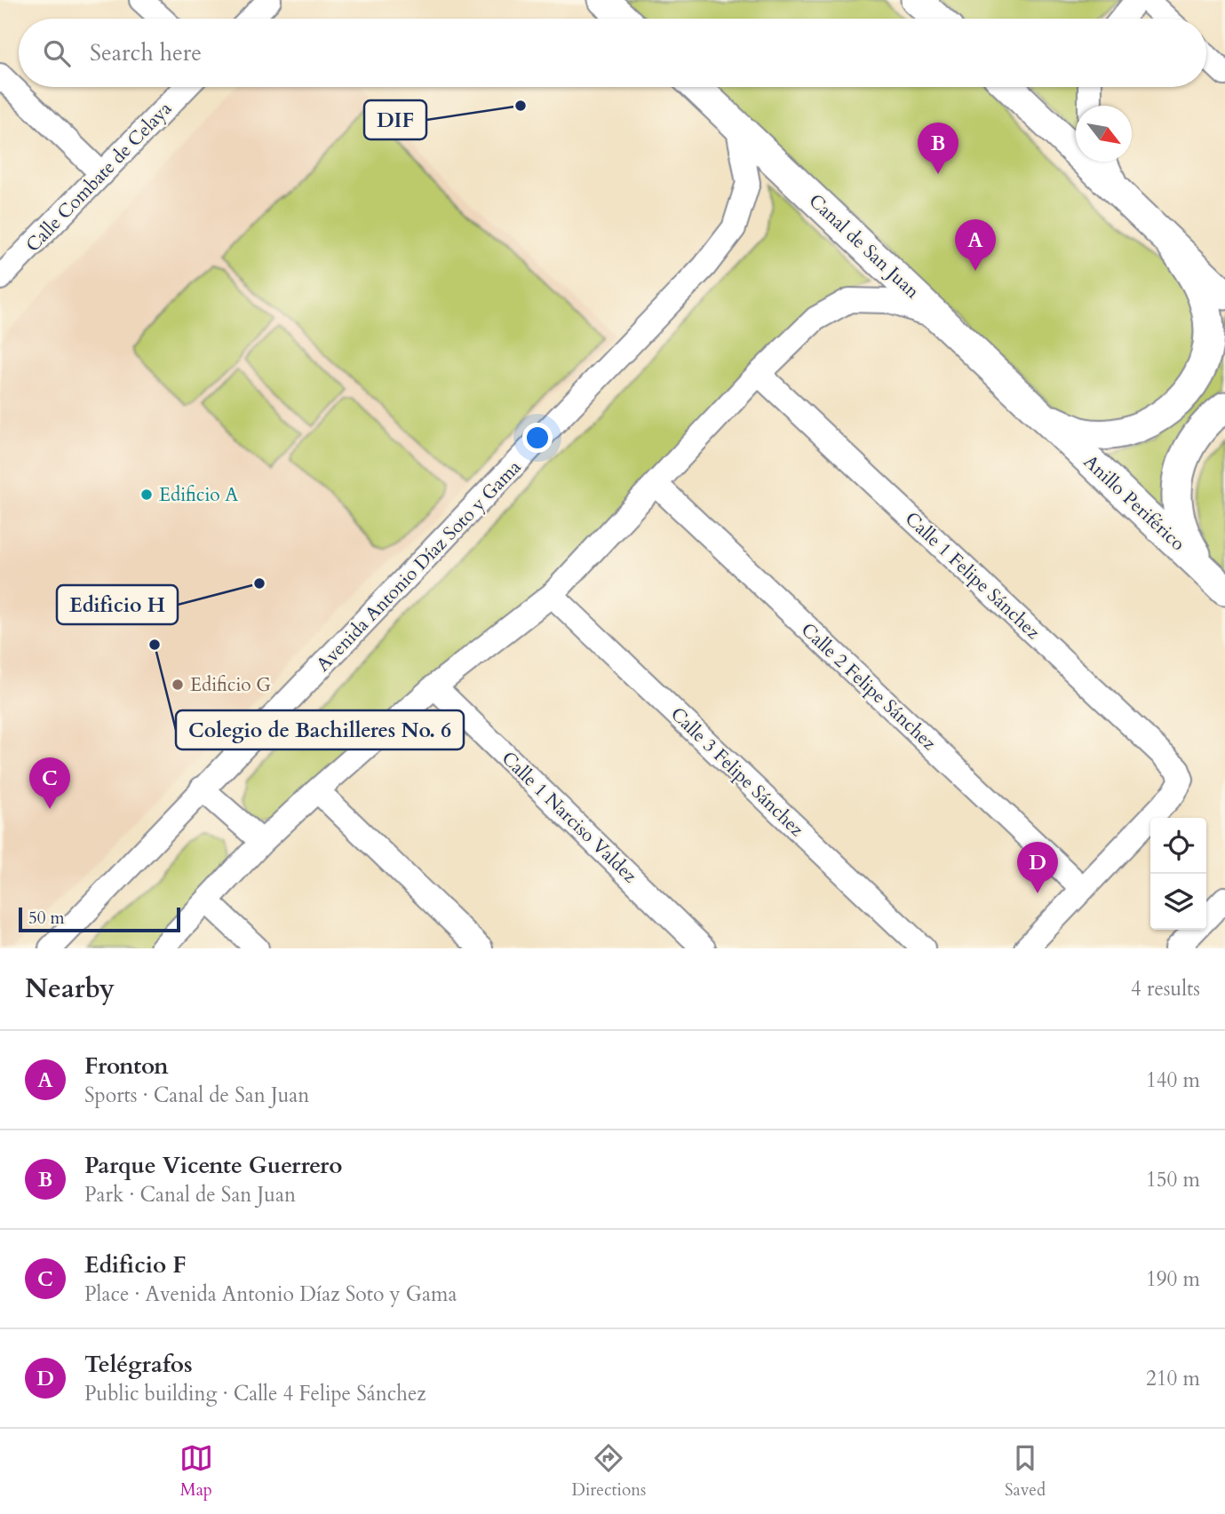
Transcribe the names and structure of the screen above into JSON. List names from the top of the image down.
{
  "streets": {
    "main road": ["Canal de San Juan", "Anillo Periférico"],
    "street": [
      "Calle Combate de Celaya",
      "Avenida Antonio Díaz Soto y Gama",
      "Calle 1 Felipe Sánchez",
      "Calle 2 Felipe Sánchez",
      "Calle 3 Felipe Sánchez",
      "Calle 1 Narciso Valdez"
    ]
  },
  "crossings": [
    ["Canal de San Juan", "Anillo Periférico"],
    ["Canal de San Juan", "Avenida Antonio Díaz Soto y Gama"],
    ["Calle 1 Felipe Sánchez", "Calle 2 Felipe Sánchez"]
  ],
  "places": [
    "DIF",
    "Edificio A",
    "Edificio H",
    "Colegio de Bachilleres No. 6",
    "Edificio G"
  ],
  "scale_bar": "50 m",
  "north": "bottom right",
  "page": {
    "search": "Search here",
    "pins": [
      "B",
      "A",
      "C",
      "D"
    ],
    "scale": "50 m",
    "heading": ["Nearby", "4 results"],
    "list": [
      {
        "mark": "A",
        "name": "Fronton",
        "note": "Sports · Canal de San Juan",
        "value": "140 m"
      },
      {
        "mark": "B",
        "name": "Parque Vicente Guerrero",
        "note": "Park · Canal de San Juan",
        "value": "150 m"
      },
      {
        "mark": "C",
        "name": "Edificio F",
        "note": "Place · Avenida Antonio Díaz Soto y Gama",
        "value": "190 m"
      },
      {
        "mark": "D",
        "name": "Telégrafos",
        "note": "Public building · Calle 4 Felipe Sánchez",
        "value": "210 m"
      }
    ],
    "nav": ["Map", "Directions", "Saved"]
  }
}
